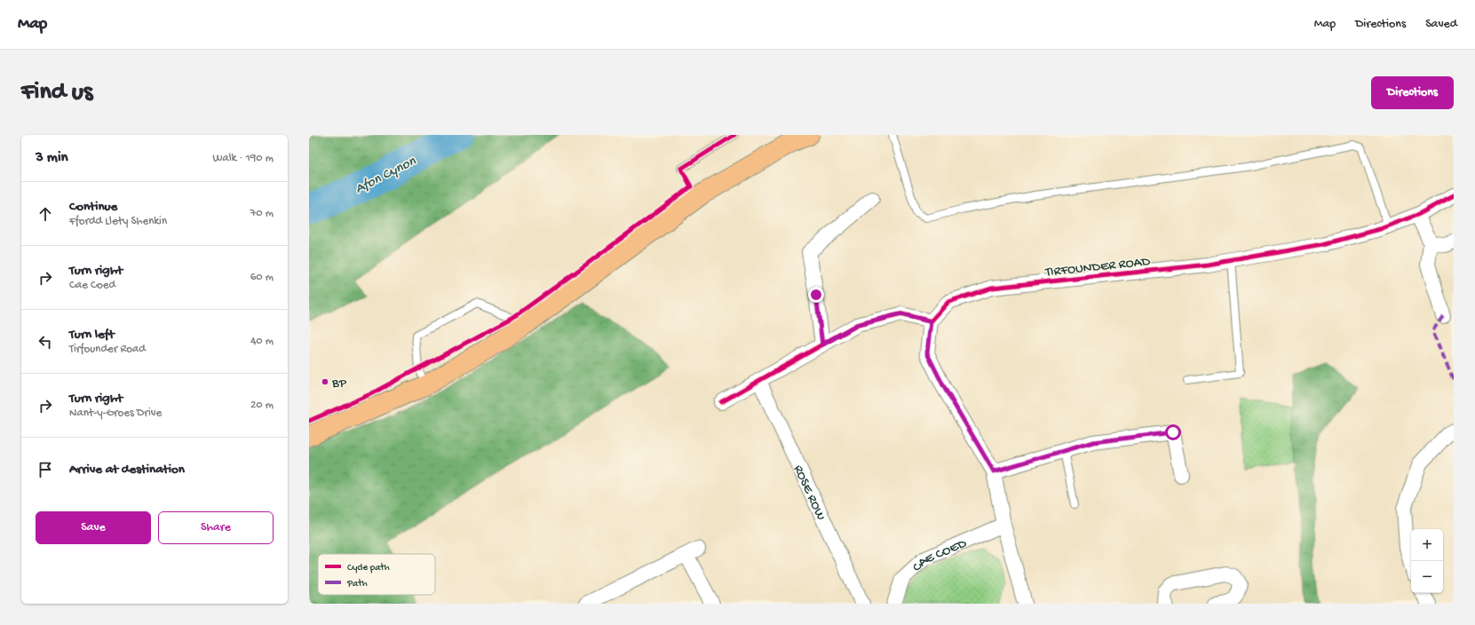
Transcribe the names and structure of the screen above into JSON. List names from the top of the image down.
{
  "streets": {
    "street": ["TIRFOUNDER ROAD", "ROSE ROW", "CAE COED"]
  },
  "water": ["Afon Cynon"],
  "places": ["BP"],
  "legend": ["Cycle path", "Path"],
  "page": {
    "header": "Map",
    "nav": ["Map", "Directions", "Saved"],
    "buttons": [
      "Directions",
      ["Save", "Share"]
    ],
    "title": "Find us",
    "heading": ["3 min", "Walk · 190 m"],
    "list": [
      ["Continue", "Ffordd Llety Shenkin", "70 m"],
      ["Turn right", "Cae Coed", "60 m"],
      ["Turn left", "Tirfounder Road", "40 m"],
      ["Turn right", "Nant-y-Groes Drive", "20 m"],
      "Arrive at destination"
    ],
    "map_buttons": ["+", "−"]
  }
}
